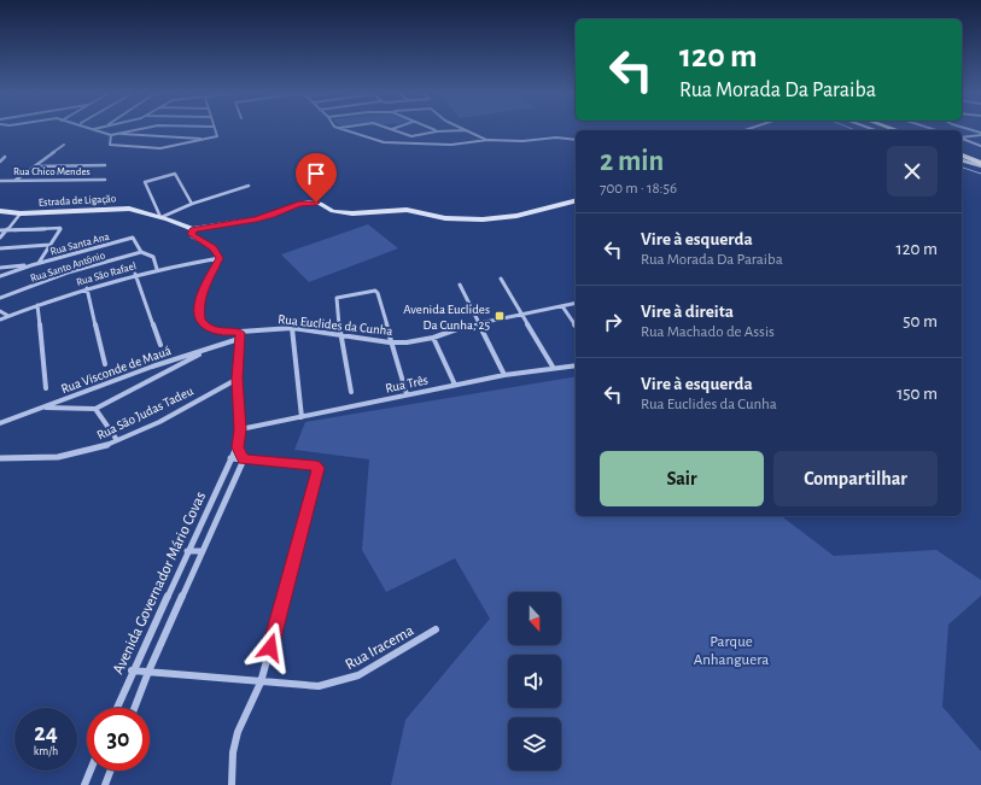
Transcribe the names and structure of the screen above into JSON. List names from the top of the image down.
{
  "streets": {
    "main road": ["Estrada de Ligação"],
    "street": [
      "Rua Chico Mendes",
      "Rua Santa Ana",
      "Rua Santo Antônio",
      "Rua São Rafael",
      "Rua Euclides da Cunha",
      "Rua Visconde de Mauá",
      "Rua Três",
      "Rua São Judas Tadeu",
      "Avenida Governador Mário Covas",
      "Rua Iracema"
    ]
  },
  "crossings": [
    ["Rua Santa Ana", "Rua Santo Antônio"],
    ["Rua São Rafael", "Rua Euclides da Cunha"],
    ["Avenida Governador Mário Covas", "Rua Iracema"]
  ],
  "parks": ["Parque Anhanguera"],
  "places": {
    "transit": ["Avenida Euclides Da Cunha, 25"]
  },
  "north": "bottom",
  "page": {
    "turn": ["120 m", "Rua Morada Da Paraiba"],
    "heading": ["2 min", "700 m · 18:56"],
    "list": [
      {
        "name": "Vire à esquerda",
        "note": "Rua Morada Da Paraiba",
        "value": "120 m"
      },
      {
        "name": "Vire à direita",
        "note": "Rua Machado de Assis",
        "value": "50 m"
      },
      {
        "name": "Vire à esquerda",
        "note": "Rua Euclides da Cunha",
        "value": "150 m"
      }
    ],
    "buttons": ["Sair", "Compartilhar"],
    "speed": "24 km/h",
    "limit": "30"
  }
}
